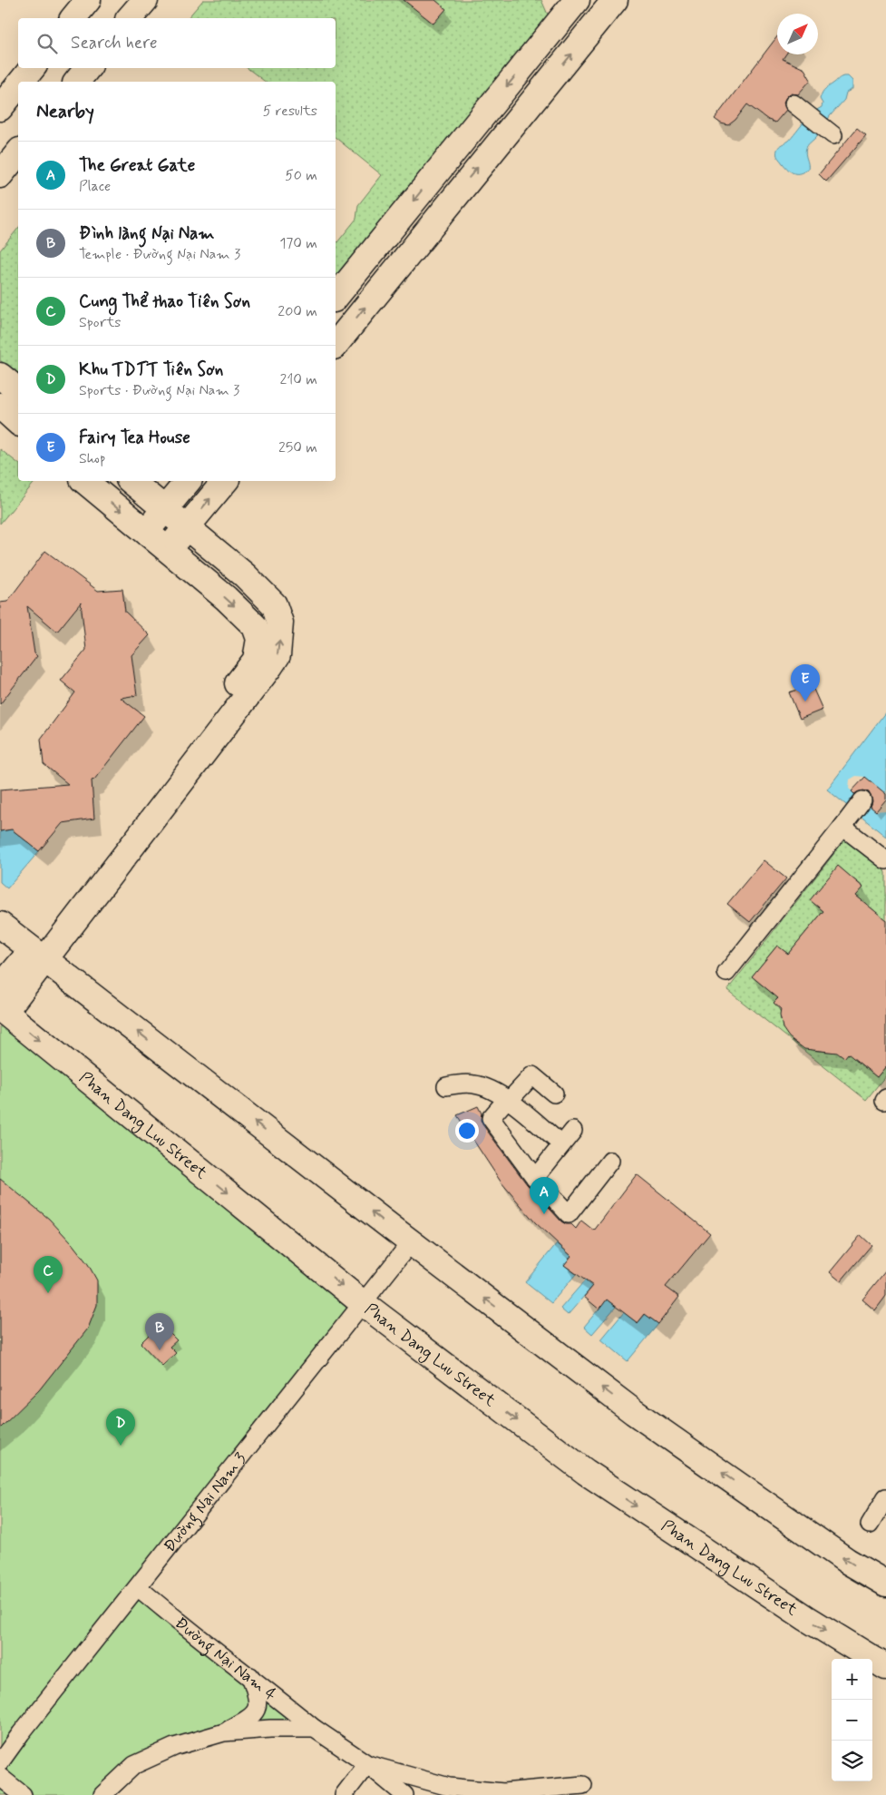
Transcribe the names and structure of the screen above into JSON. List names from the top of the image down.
{
  "streets": {
    "street": ["Phan Dang Luu Street", "Đường Nại Nam 3", "Đường Nại Nam 4"]
  },
  "crossings": [
    ["Phan Dang Luu Street", "Đường Nại Nam 3"],
    ["Đường Nại Nam 3", "Đường Nại Nam 4"]
  ],
  "north": "top right",
  "page": {
    "search": "Search here",
    "heading": ["Nearby", "5 results"],
    "list": [
      {
        "mark": "A",
        "name": "The Great Gate",
        "note": "Place",
        "value": "50 m"
      },
      {
        "mark": "B",
        "name": "Đình làng Nại Nam",
        "note": "Temple · Đường Nại Nam 3",
        "value": "170 m"
      },
      {
        "mark": "C",
        "name": "Cung Thể thao Tiên Sơn",
        "note": "Sports",
        "value": "200 m"
      },
      {
        "mark": "D",
        "name": "Khu TDTT Tiên Sơn",
        "note": "Sports · Đường Nại Nam 3",
        "value": "210 m"
      },
      {
        "mark": "E",
        "name": "Fairy Tea House",
        "note": "Shop",
        "value": "250 m"
      }
    ],
    "pins": [
      "E",
      "A",
      "C",
      "B",
      "D"
    ],
    "map_buttons": ["+", "−"]
  }
}
